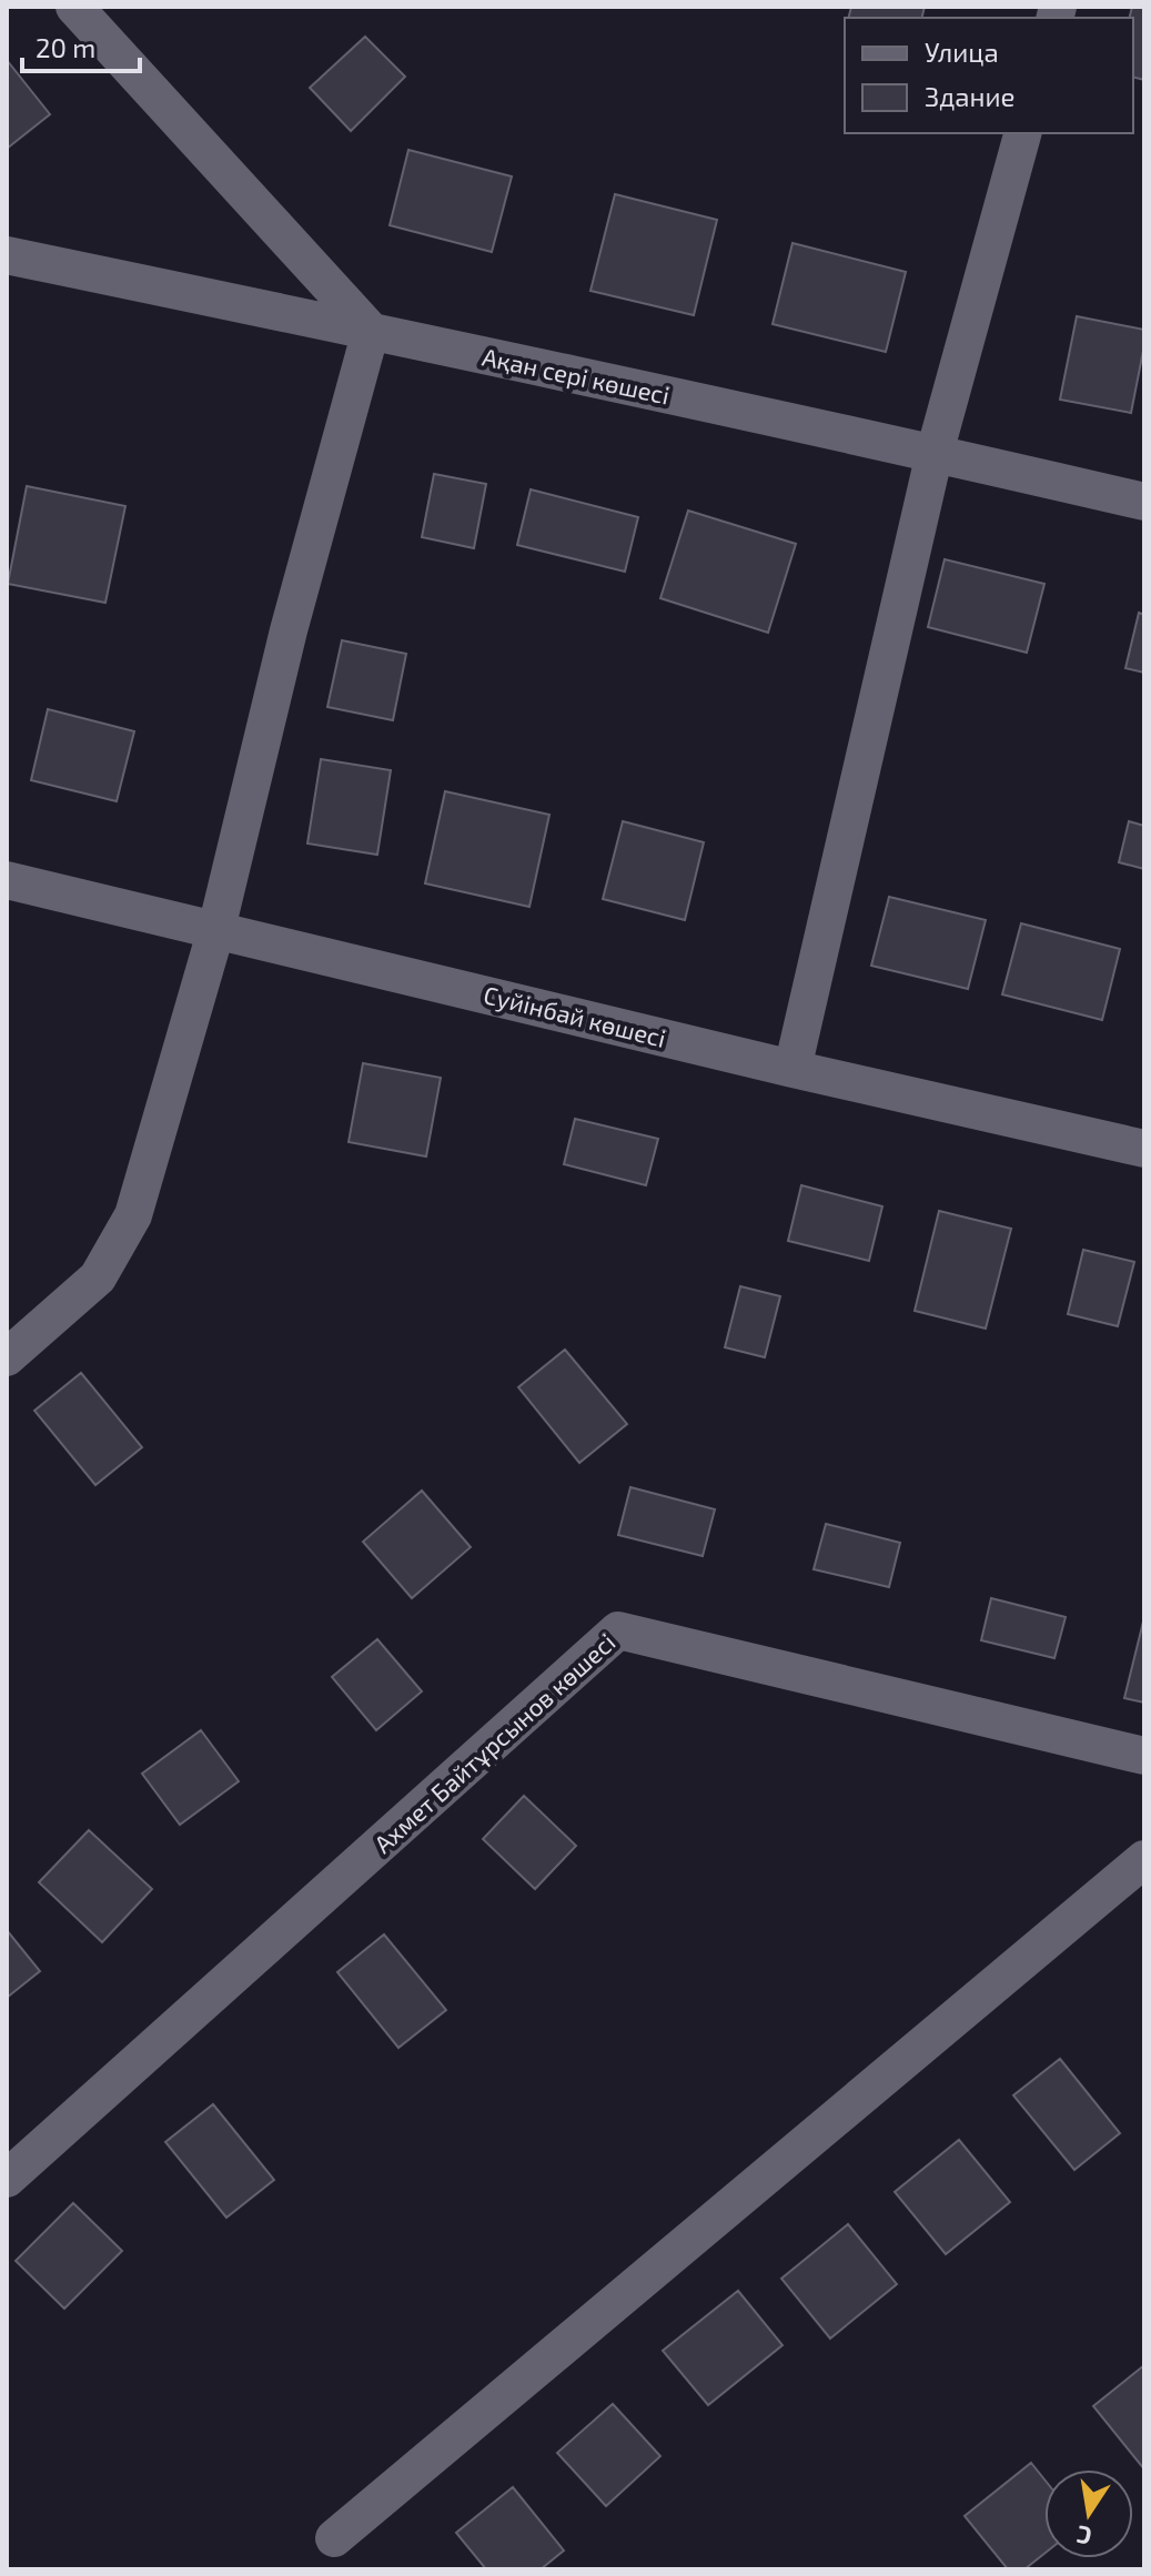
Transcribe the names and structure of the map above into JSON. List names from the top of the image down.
{
  "streets": {
    "street": ["Ақан сері көшесі", "Суйінбай көшесі", "Ахмет Байтұрсынов көшесі"]
  },
  "legend": ["Улица", "Здание"],
  "scale_bar": "20 m",
  "north": "bottom"
}
